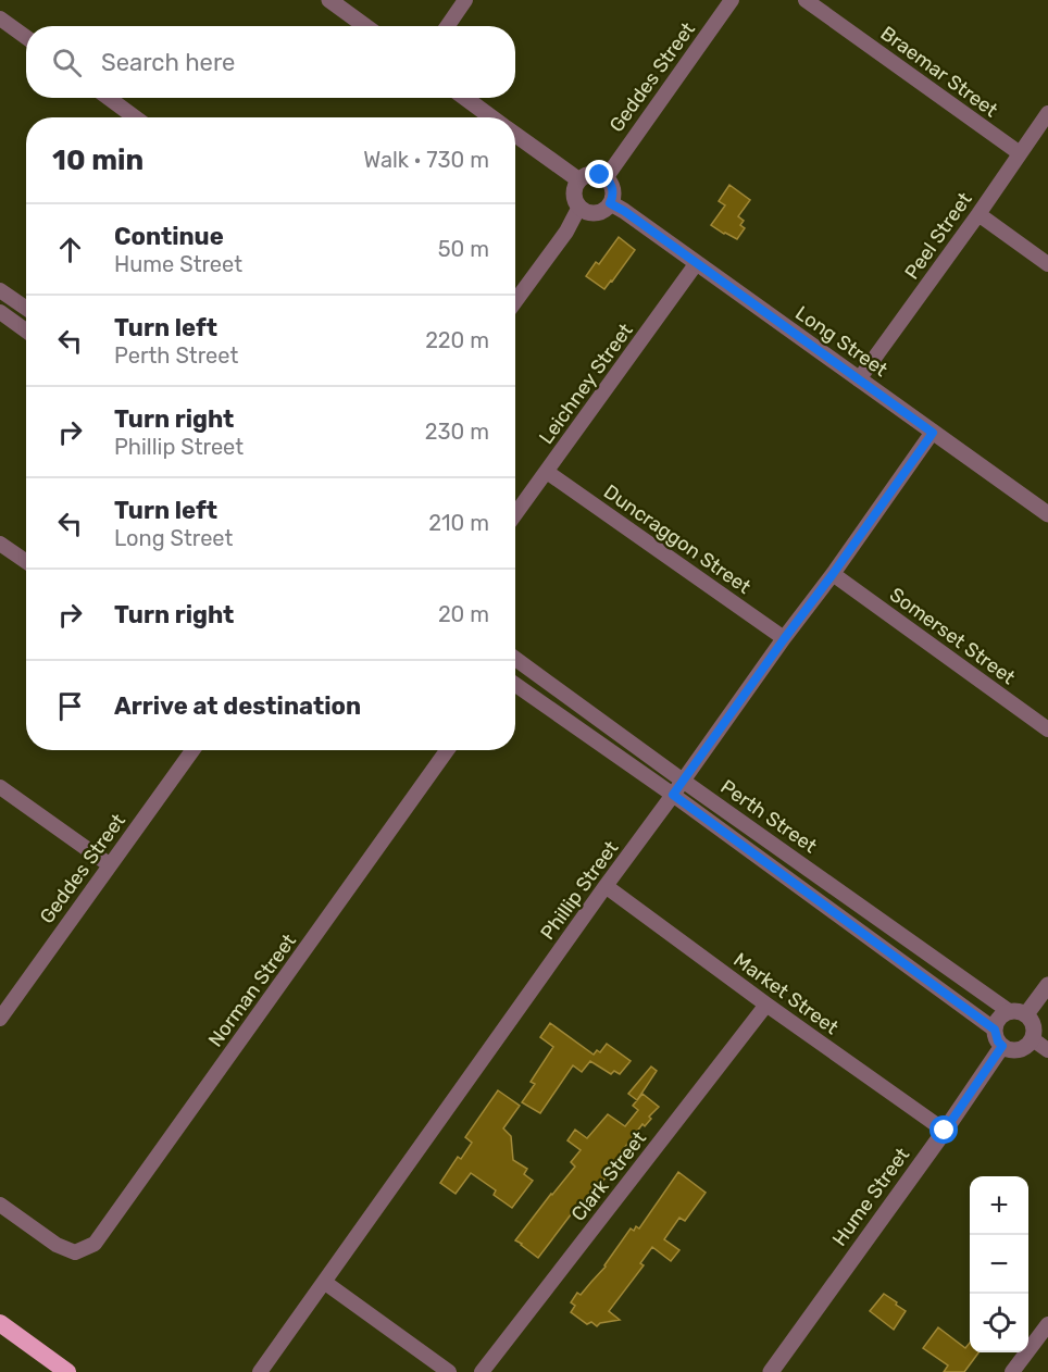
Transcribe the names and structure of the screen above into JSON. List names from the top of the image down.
{
  "streets": {
    "street": [
      "Braemar Street",
      "Geddes Street",
      "Peel Street",
      "Long Street",
      "Leichney Street",
      "Duncraggon Street",
      "Somerset Street",
      "Perth Street",
      "Phillip Street",
      "Norman Street",
      "Market Street",
      "Clark Street",
      "Hume Street"
    ]
  },
  "crossings": [
    ["Braemar Street", "Peel Street"],
    ["Geddes Street", "Long Street"],
    ["Peel Street", "Long Street"],
    ["Long Street", "Leichney Street"],
    ["Long Street", "Phillip Street"],
    ["Leichney Street", "Duncraggon Street"],
    ["Duncraggon Street", "Phillip Street"],
    ["Somerset Street", "Phillip Street"],
    ["Perth Street", "Phillip Street"],
    ["Perth Street", "Hume Street"],
    ["Phillip Street", "Market Street"],
    ["Market Street", "Clark Street"],
    ["Market Street", "Hume Street"]
  ],
  "page": {
    "search": "Search here",
    "heading": ["10 min", "Walk · 730 m"],
    "list": [
      ["Continue", "Hume Street", "50 m"],
      ["Turn left", "Perth Street", "220 m"],
      ["Turn right", "Phillip Street", "230 m"],
      ["Turn left", "Long Street", "210 m"],
      ["Turn right", "20 m"],
      "Arrive at destination"
    ],
    "map_buttons": ["+", "−"]
  }
}
